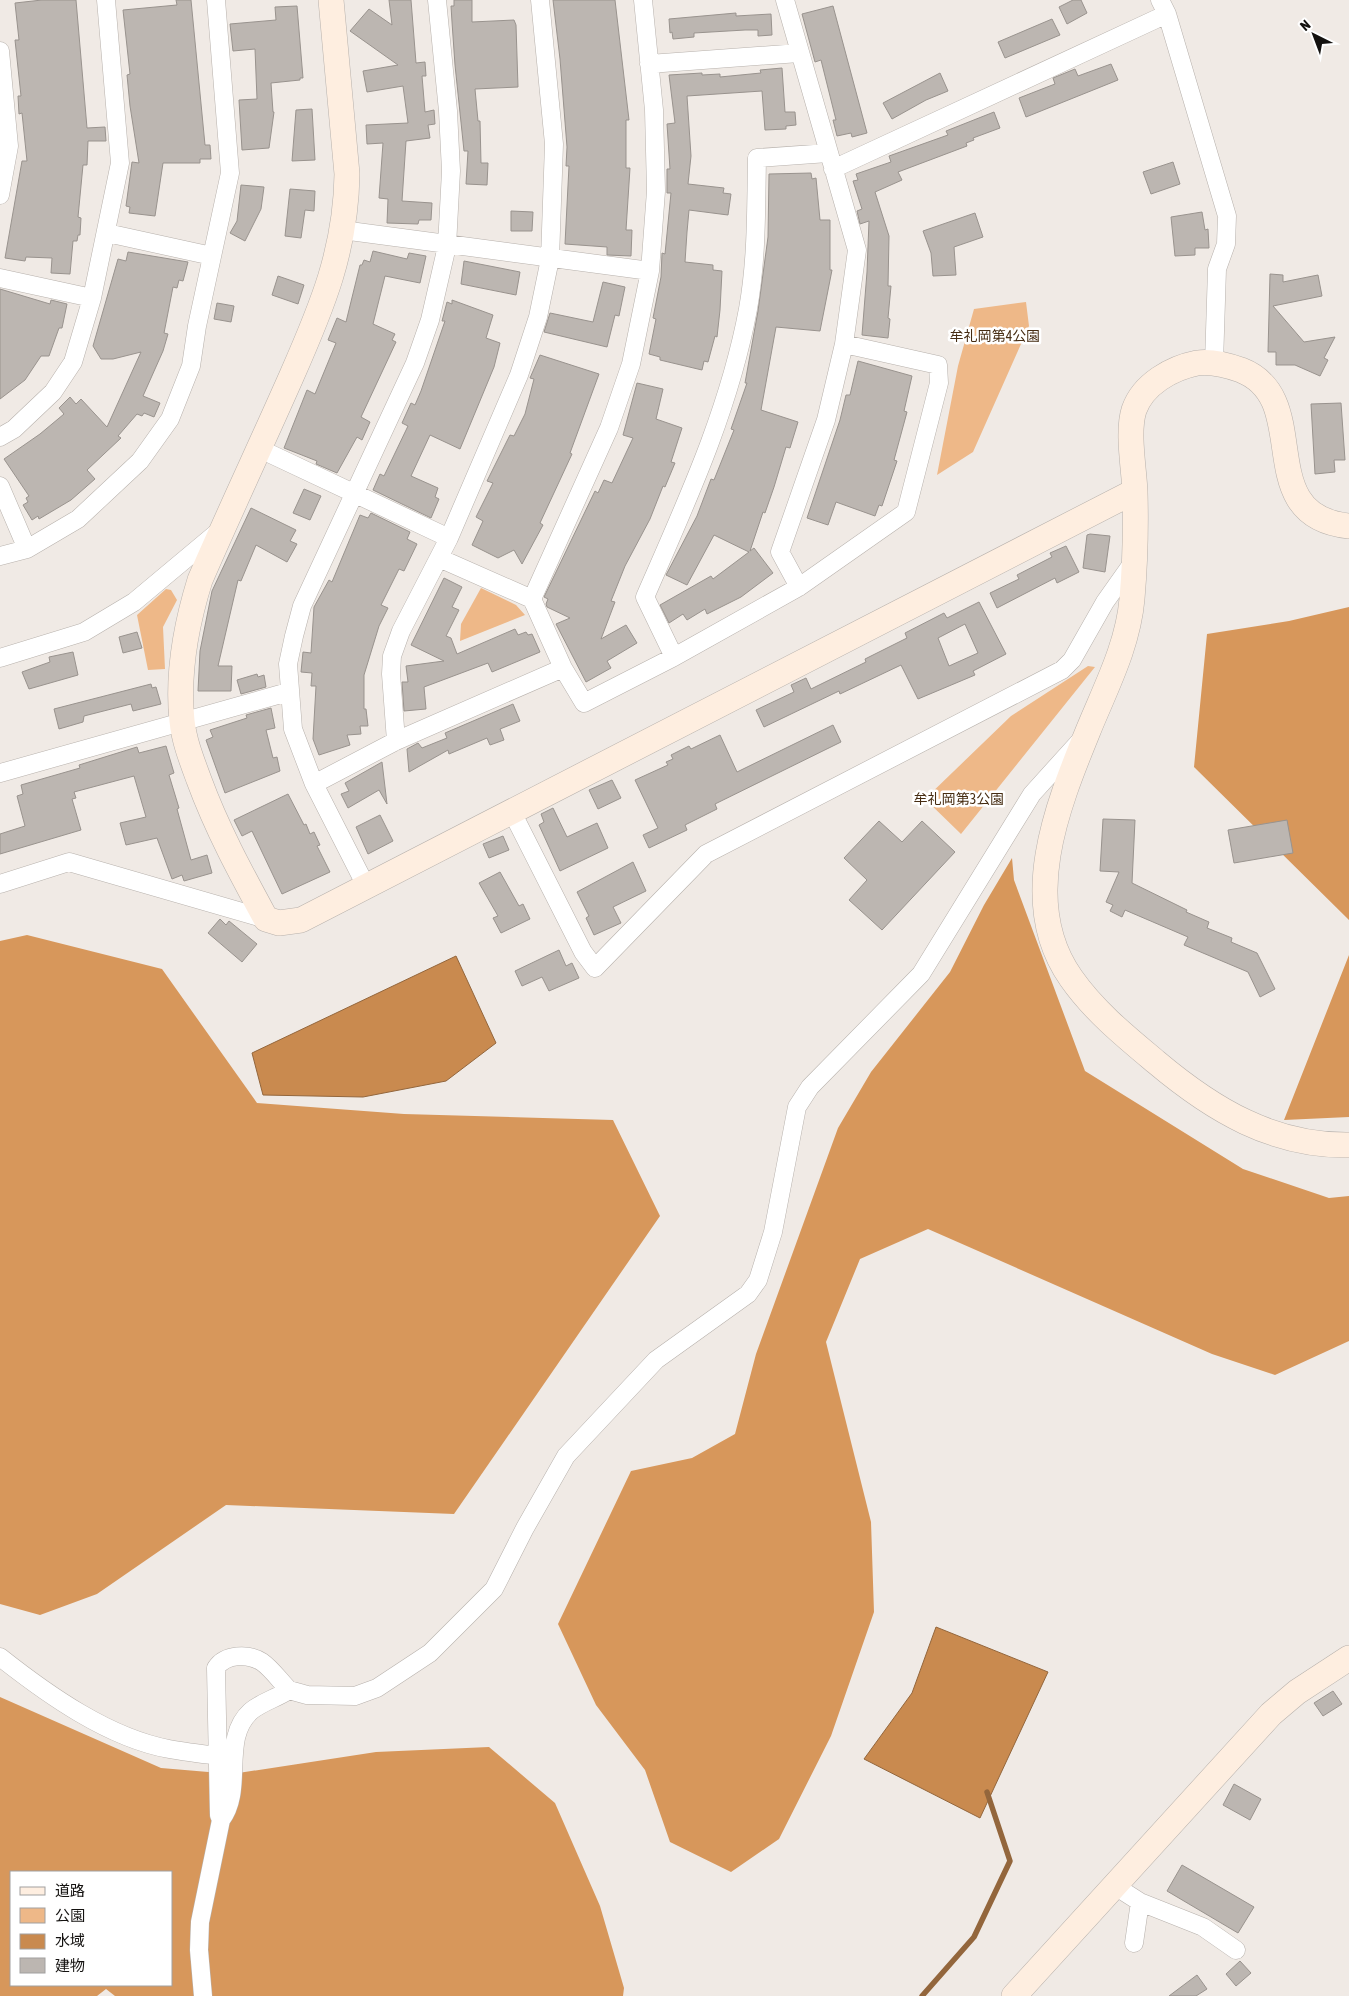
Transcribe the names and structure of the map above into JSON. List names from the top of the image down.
{
  "parks": ["牟礼岡第4公園", "牟礼岡第3公園"],
  "legend": [
    "道路",
    "公園",
    "水域",
    "建物"
  ],
  "north": "top left"
}
